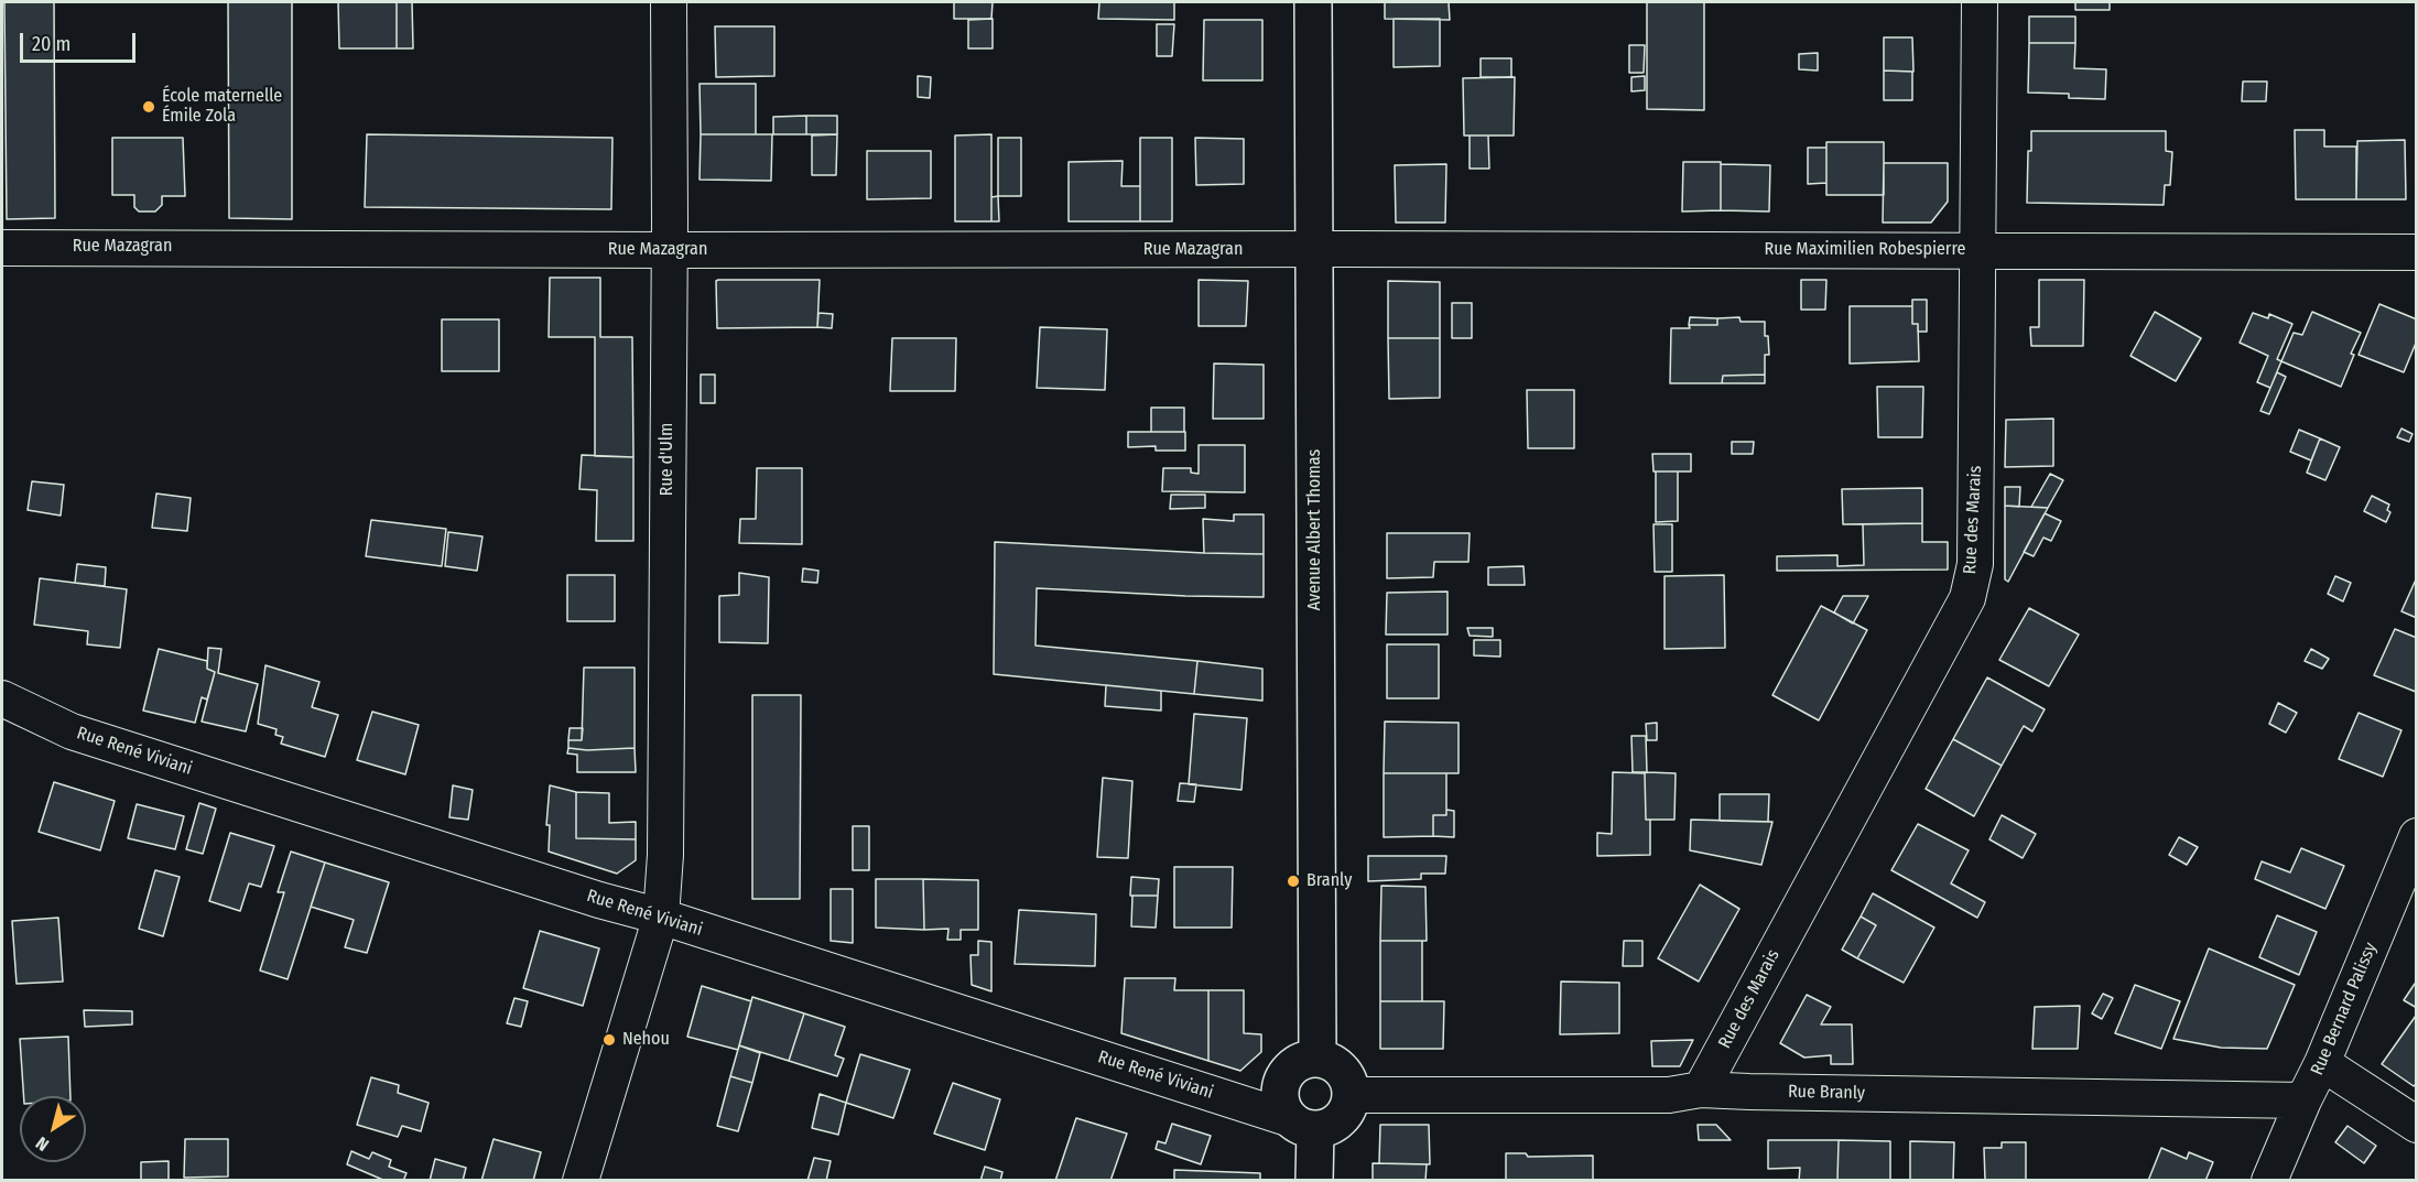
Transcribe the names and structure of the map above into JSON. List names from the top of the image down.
{
  "streets": {
    "main road": ["Avenue Albert Thomas"],
    "street": [
      "Rue Mazagran",
      "Rue Maximilien Robespierre",
      "Rue d'Ulm",
      "Rue des Marais",
      "Rue René Viviani",
      "Rue Bernard Palissy",
      "Rue Branly"
    ]
  },
  "crossings": [
    ["Rue Mazagran", "Rue Maximilien Robespierre"],
    ["Rue Mazagran", "Rue d'Ulm"],
    ["Rue Mazagran", "Avenue Albert Thomas"],
    ["Rue Maximilien Robespierre", "Rue des Marais"],
    ["Rue Maximilien Robespierre", "Avenue Albert Thomas"],
    ["Rue d'Ulm", "Rue René Viviani"],
    ["Rue des Marais", "Rue Branly"],
    ["Avenue Albert Thomas", "Rue René Viviani"],
    ["Avenue Albert Thomas", "Rue Branly"],
    ["Rue René Viviani", "Rue Branly"],
    ["Rue Bernard Palissy", "Rue Branly"]
  ],
  "places": ["École maternelle Émile Zola", "Branly", "Nehou"],
  "scale_bar": "20 m",
  "north": "bottom left"
}
